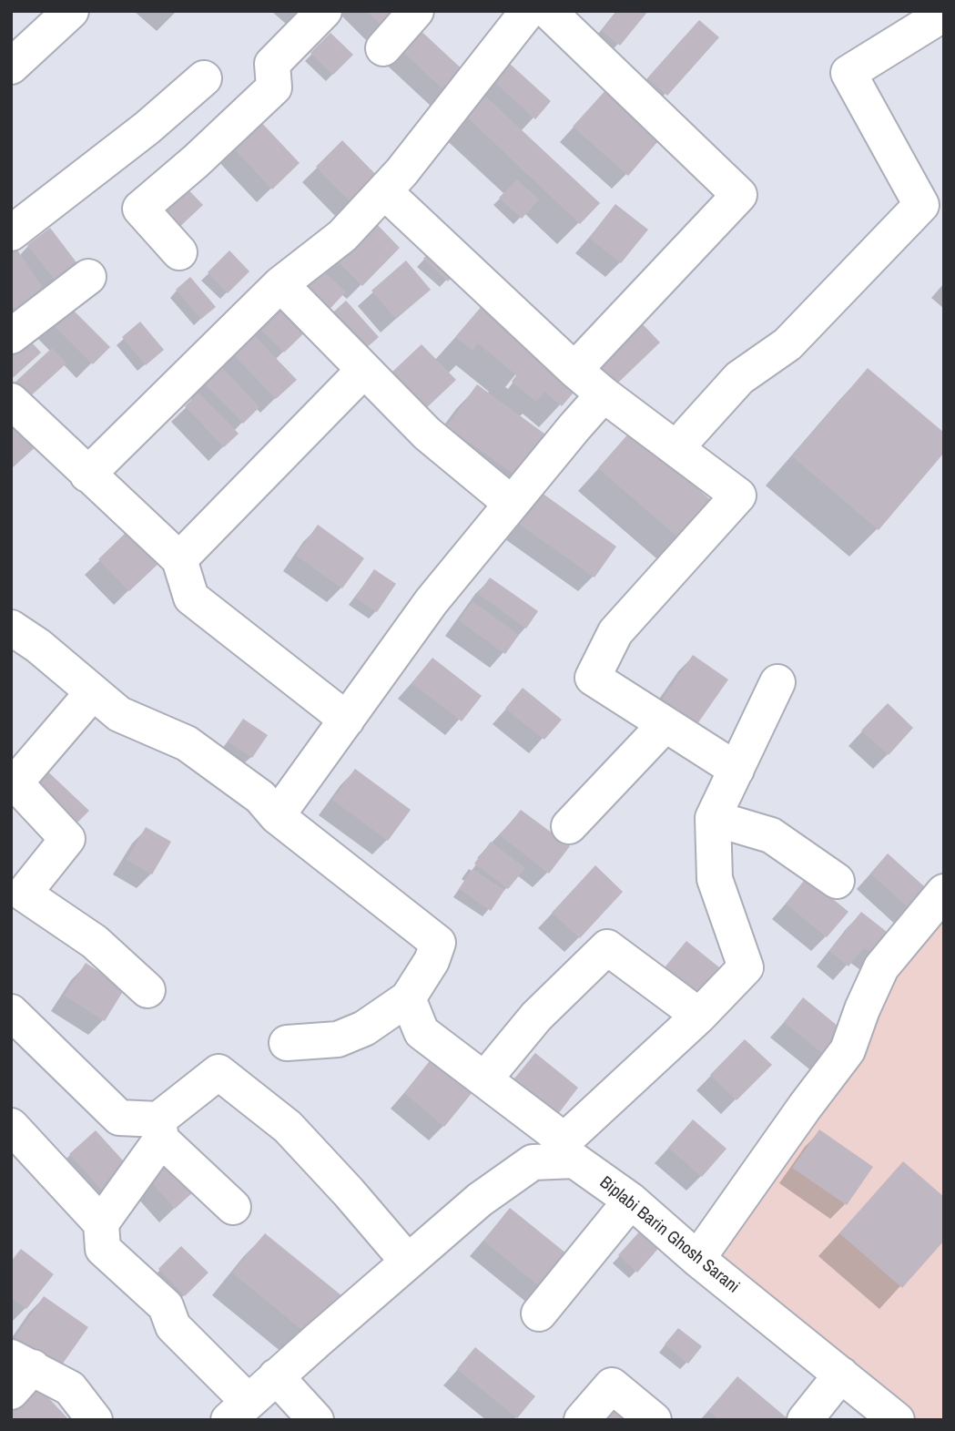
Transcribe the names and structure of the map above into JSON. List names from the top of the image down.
{
  "streets": {
    "street": ["Biplabi Barin Ghosh Sarani"]
  }
}
